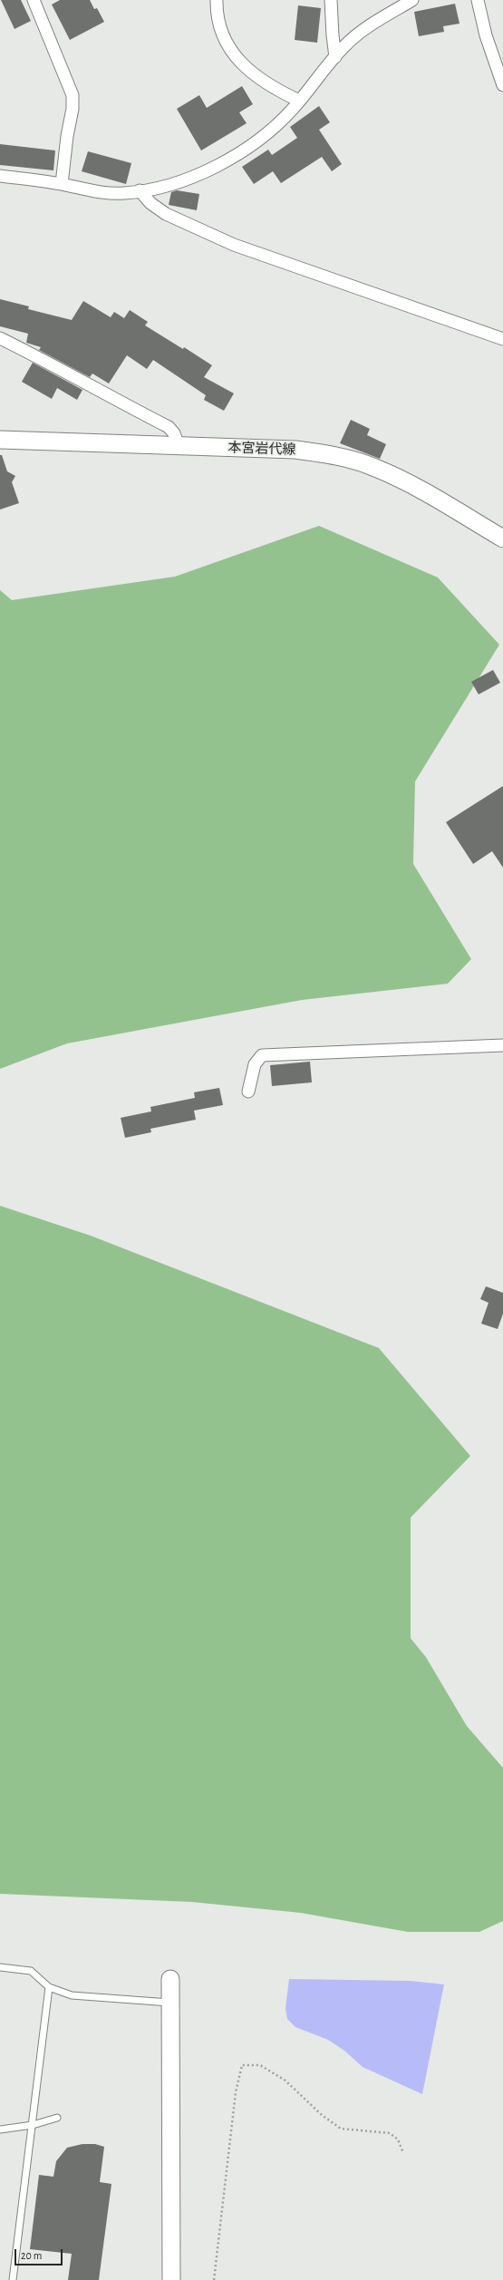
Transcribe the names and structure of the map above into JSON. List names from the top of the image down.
{
  "streets": {
    "main road": ["本宮岩代線"]
  },
  "scale_bar": "20 m"
}
